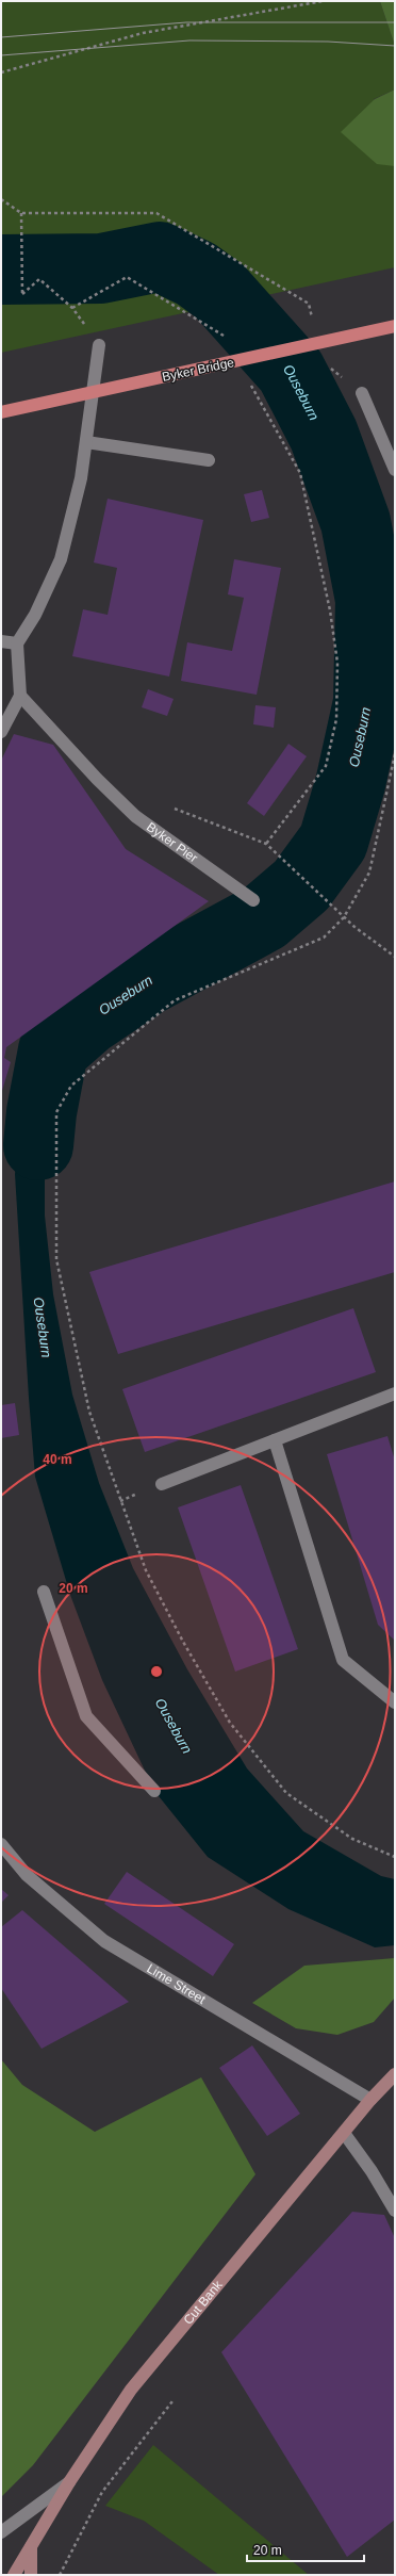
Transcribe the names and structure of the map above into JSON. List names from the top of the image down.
{
  "streets": {
    "main road": ["Byker Bridge", "Cut Bank"],
    "street": ["Byker Pier", "Lime Street"]
  },
  "crossings": [
    ["Lime Street", "Cut Bank"]
  ],
  "water": ["Ouseburn"],
  "scale_bar": "20 m",
  "rings": ["40 m", "20 m"]
}
